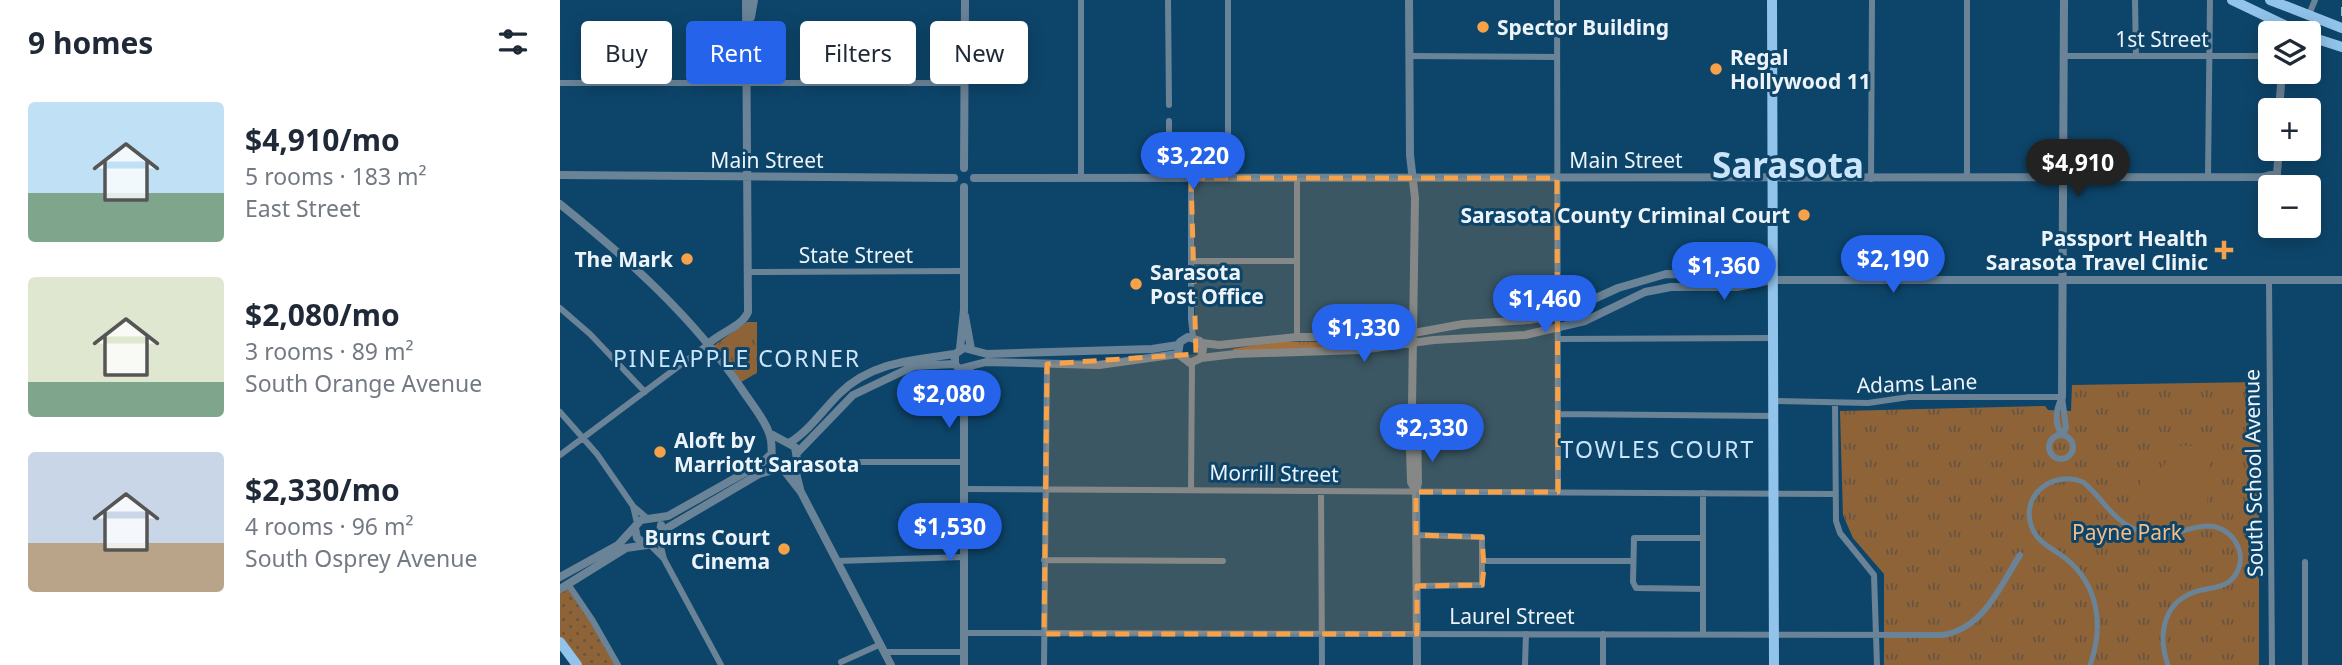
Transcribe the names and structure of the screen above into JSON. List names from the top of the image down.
{
  "streets": {
    "street": [
      "1st Street",
      "Main Street",
      "State Street",
      "Adams Lane",
      "Morrill Street",
      "South School Avenue",
      "Laurel Street"
    ]
  },
  "districts": ["Sarasota", "PINEAPPLE CORNER", "TOWLES COURT"],
  "parks": ["Payne Park"],
  "places": {
    "other": [
      "Spector Building",
      "Regal Hollywood 11",
      "Sarasota County Criminal Court",
      "The Mark",
      "Sarasota Post Office",
      "Aloft by Marriott Sarasota",
      "Burns Court Cinema"
    ],
    "health": ["Passport Health Sarasota Travel Clinic"]
  },
  "page": {
    "heading": "9 homes",
    "map_buttons": ["+", "−"],
    "chip": [
      "Buy",
      "Rent",
      "Filters",
      "New"
    ],
    "list": [
      {
        "name": "$4,910/mo",
        "note": "5 rooms · 183 m² · East Street"
      },
      {
        "name": "$2,080/mo",
        "note": "3 rooms · 89 m² · South Orange Avenue"
      },
      {
        "name": "$2,330/mo",
        "note": "4 rooms · 96 m² · South Osprey Avenue"
      }
    ],
    "price": [
      "$3,220",
      "$4,910",
      "$2,190",
      "$1,360",
      "$1,460",
      "$1,330",
      "$2,080",
      "$2,330",
      "$1,530"
    ]
  }
}
